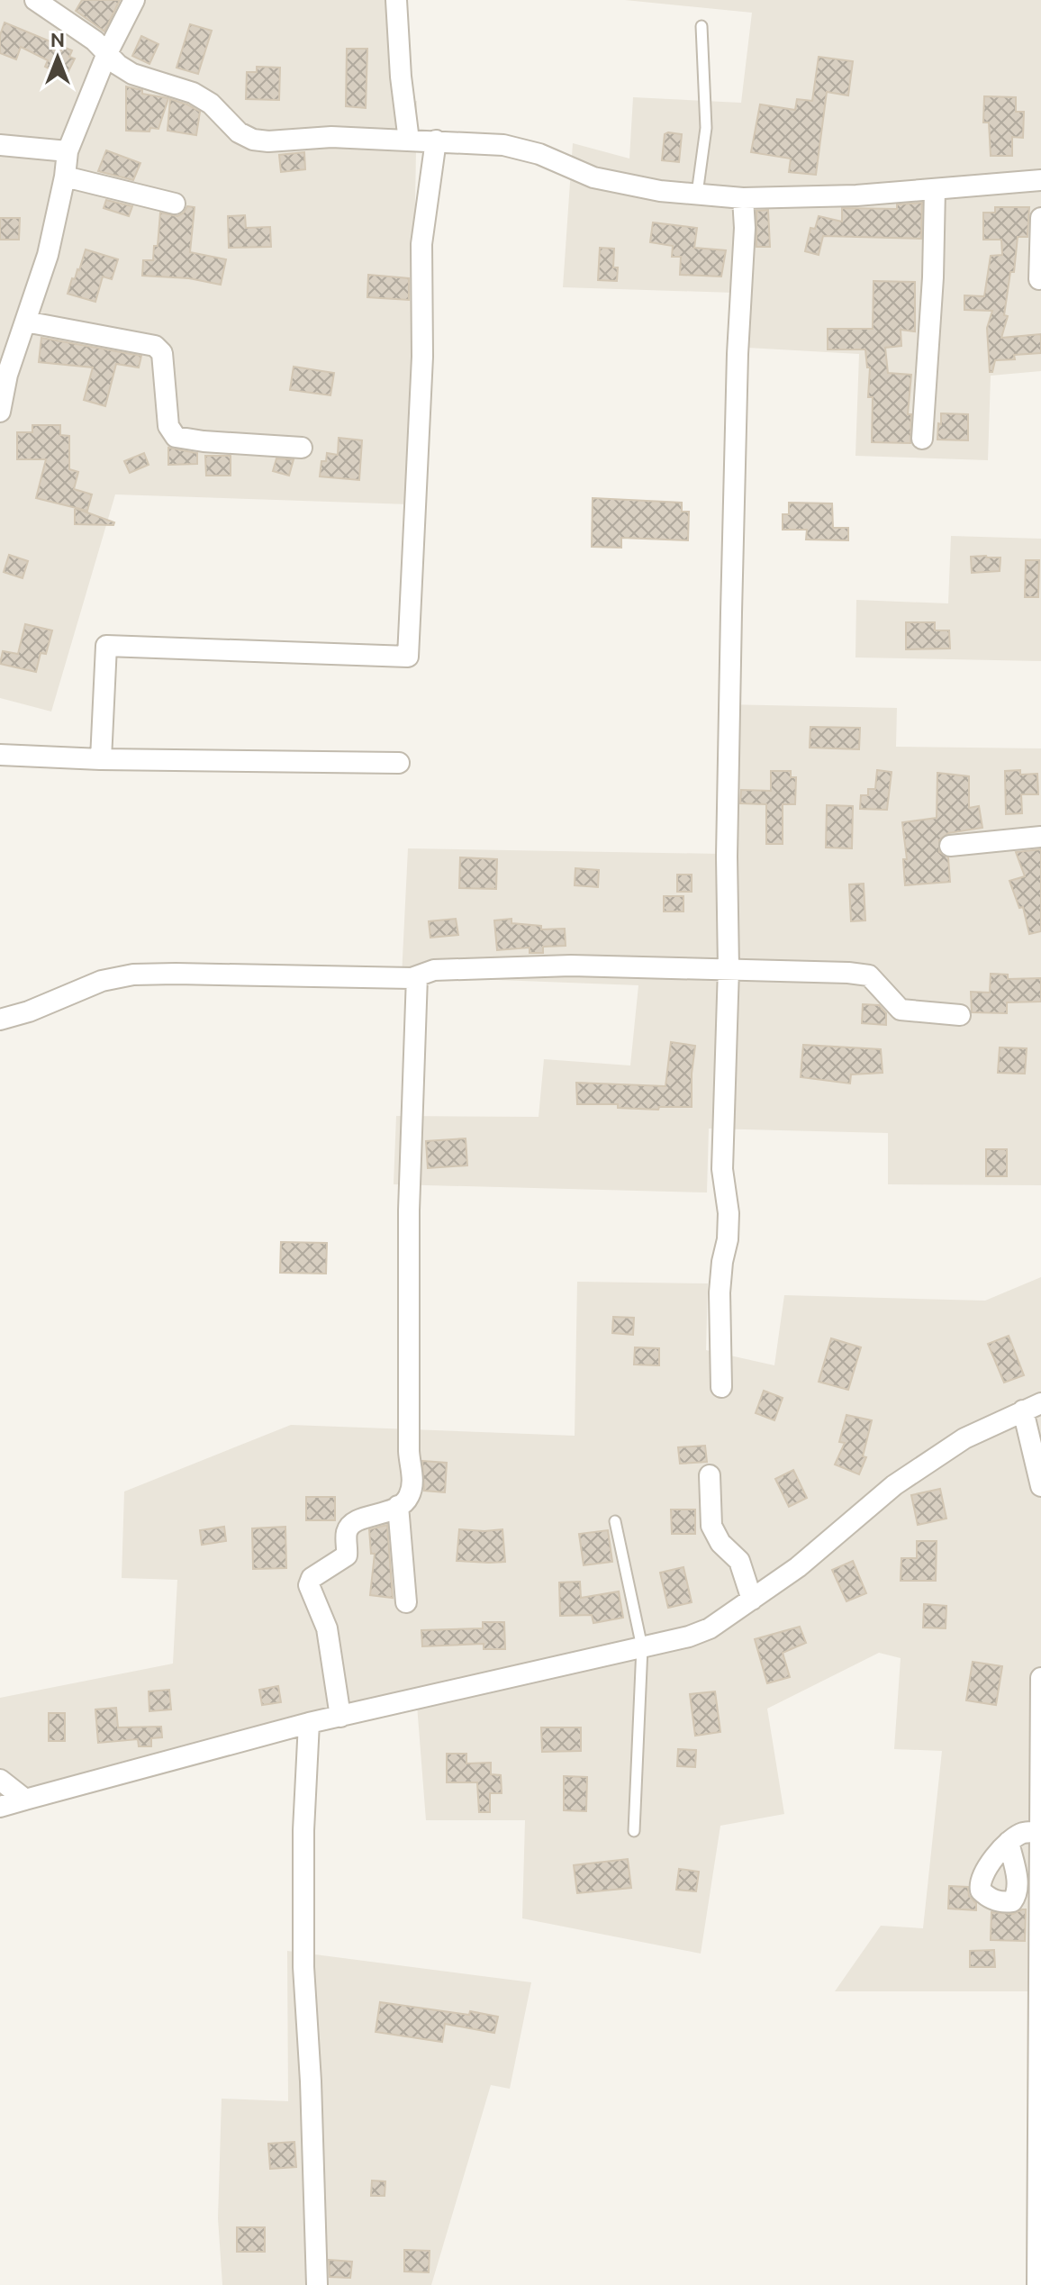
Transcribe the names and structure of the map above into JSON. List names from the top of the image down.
{
  "north": "top"
}
